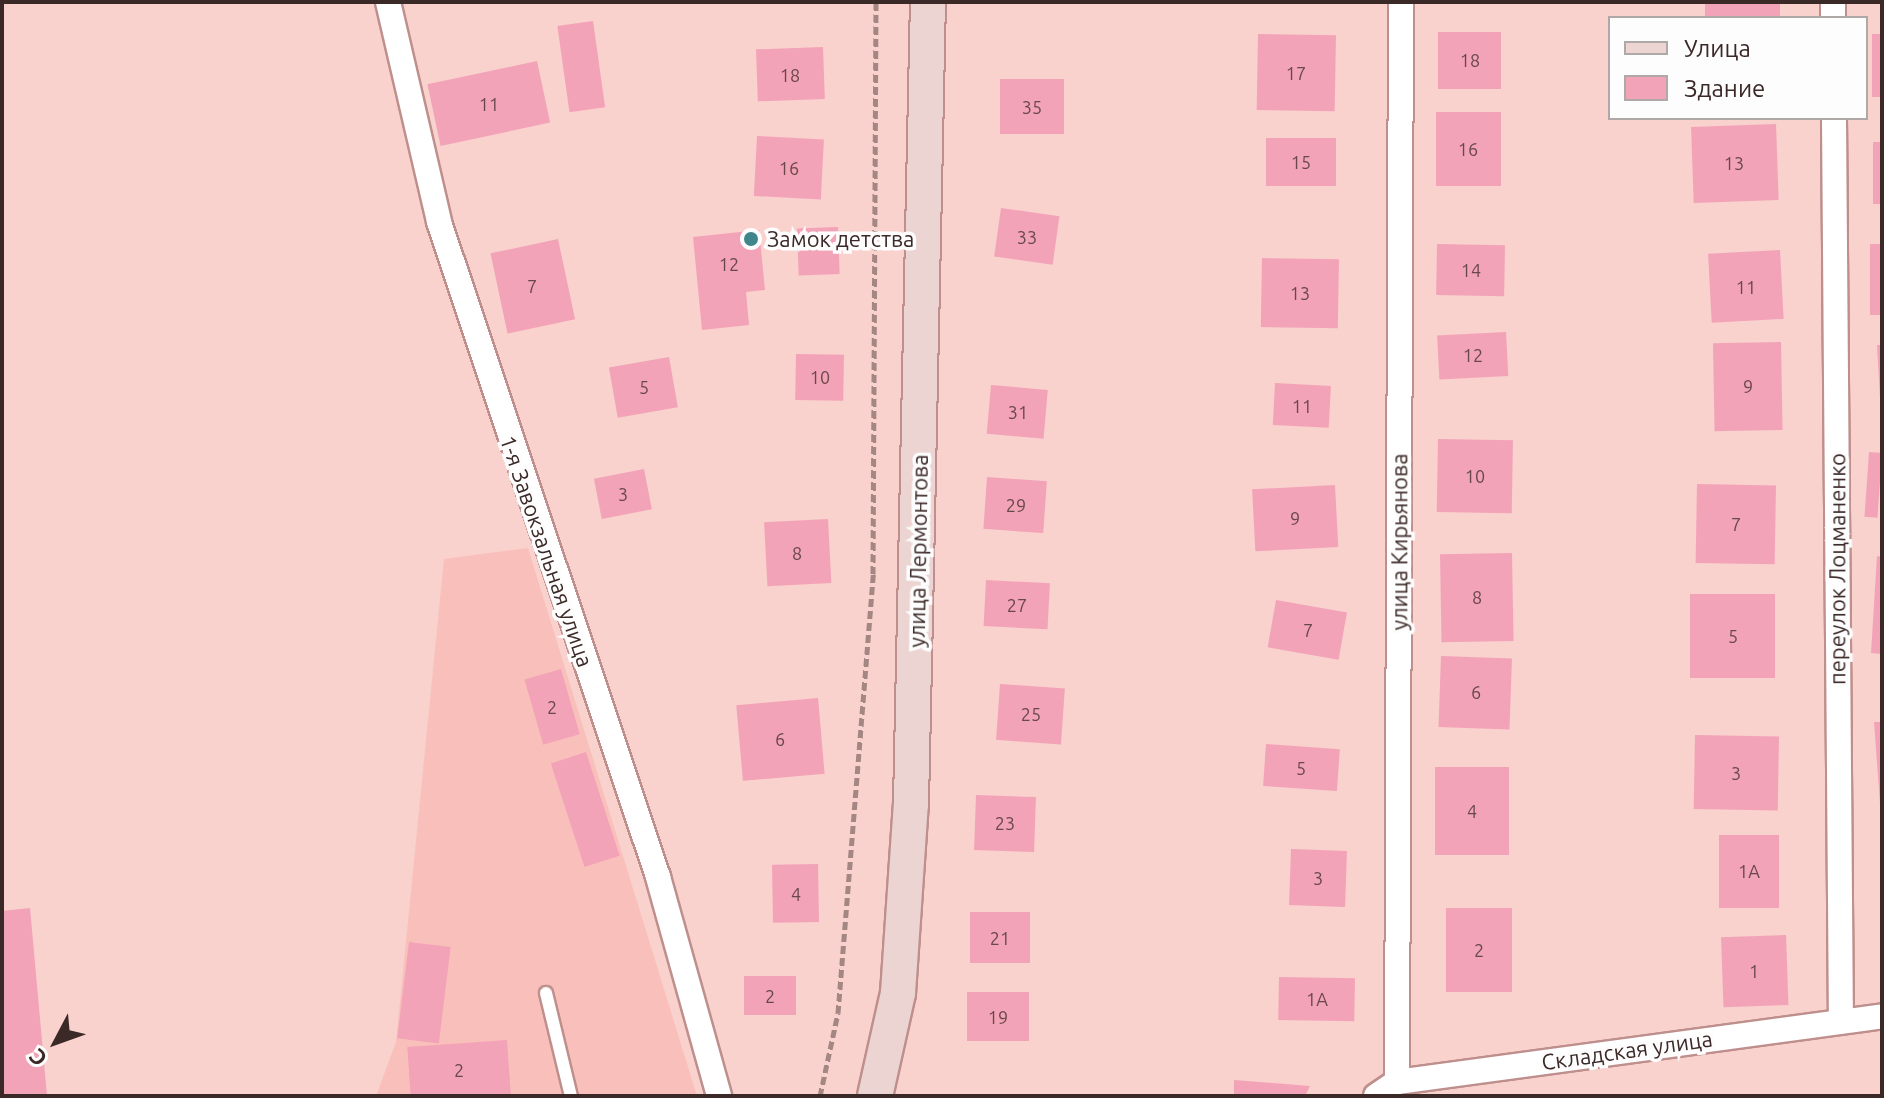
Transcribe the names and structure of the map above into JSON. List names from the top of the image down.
{
  "streets": {
    "main road": ["улица Лермонтова"],
    "street": [
      "улица Кирьянова",
      "1-я Завокзальная улица",
      "переулок Лоцманенко",
      "Складская улица"
    ]
  },
  "crossings": [
    ["улица Кирьянова", "Складская улица"],
    ["переулок Лоцманенко", "Складская улица"]
  ],
  "places": ["Замок детства"],
  "house_numbers": [
    "18",
    "17",
    "18",
    "11",
    "35",
    "16",
    "15",
    "13",
    "16",
    "33",
    "12",
    "14",
    "7",
    "11",
    "13",
    "12",
    "10",
    "9",
    "5",
    "11",
    "31",
    "10",
    "3",
    "29",
    "9",
    "7",
    "8",
    "8",
    "27",
    "7",
    "5",
    "6",
    "2",
    "25",
    "6",
    "5",
    "3",
    "4",
    "23",
    "1А",
    "3",
    "4",
    "21",
    "2",
    "1",
    "2",
    "1А",
    "19",
    "2"
  ],
  "legend": ["Улица", "Здание"],
  "north": "bottom left"
}
